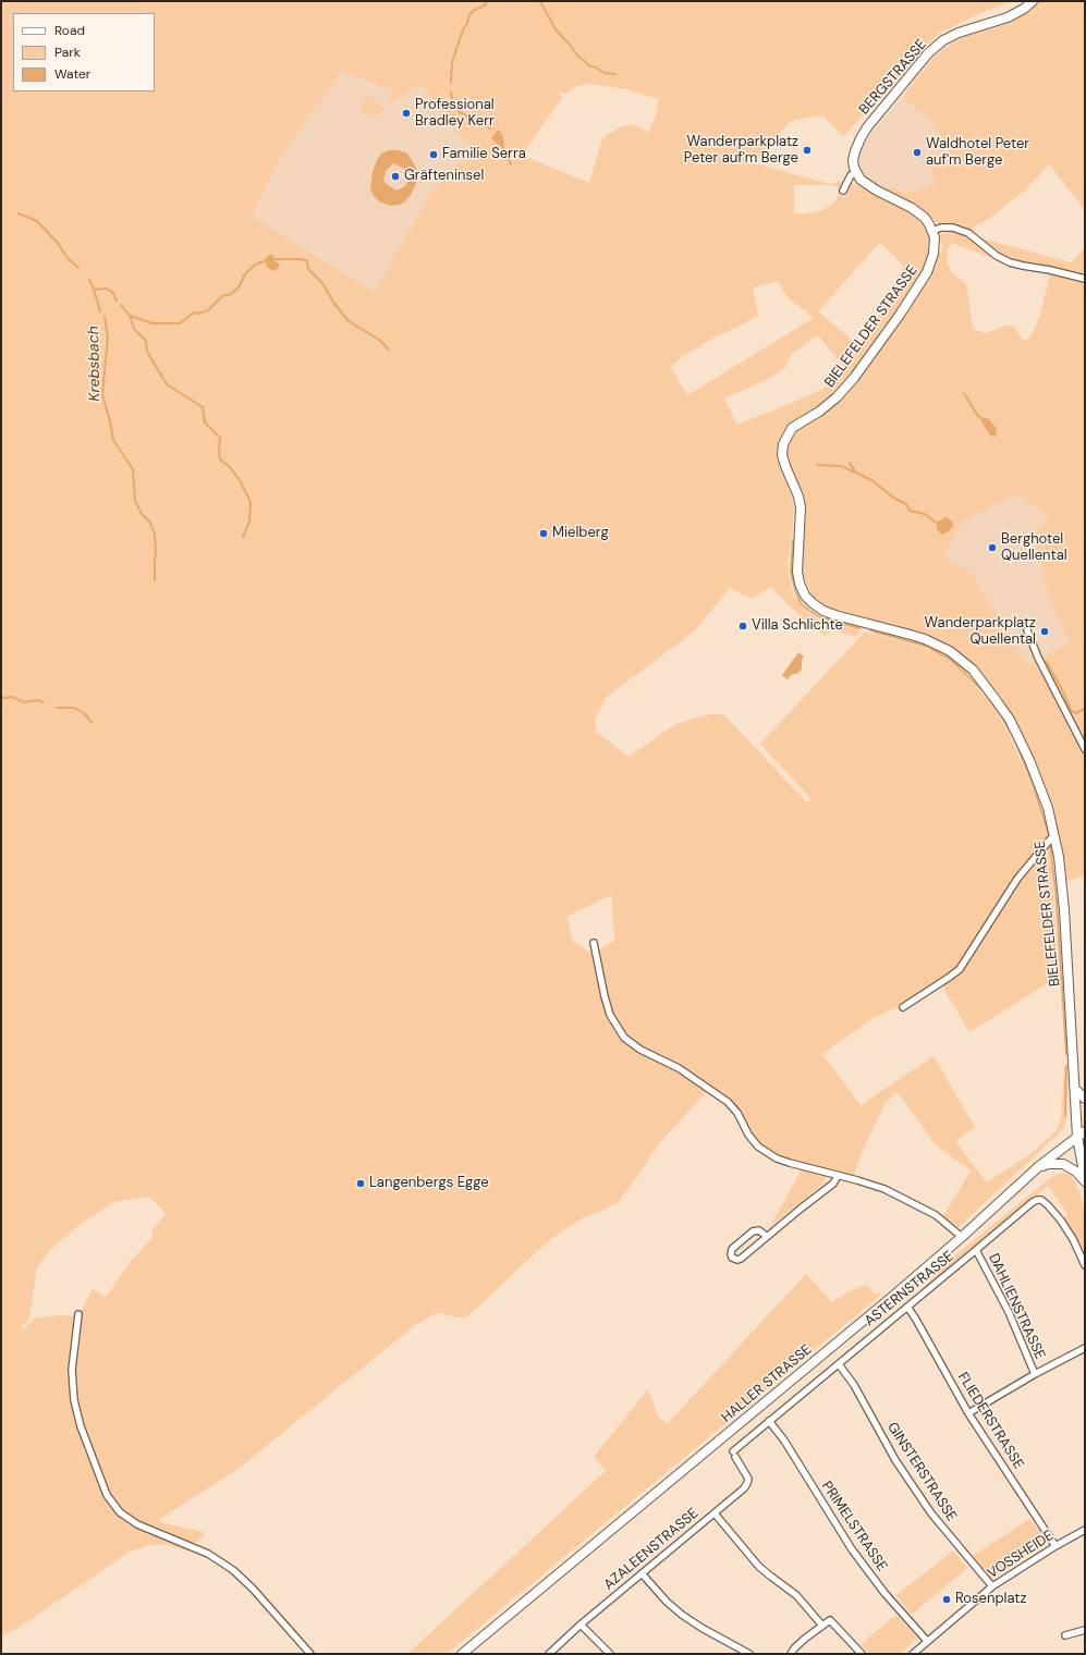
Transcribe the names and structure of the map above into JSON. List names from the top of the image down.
{
  "streets": {
    "main road": ["BERGSTRASSE", "BIELEFELDER STRASSE", "HALLER STRASSE"],
    "street": [
      "ASTERNSTRASSE",
      "DAHLIENSTRASSE",
      "FLIEDERSTRASSE",
      "GINSTERSTRASSE",
      "PRIMELSTRASSE",
      "AZALEENSTRASSE",
      "VOSSHEIDE"
    ]
  },
  "crossings": [
    ["BIELEFELDER STRASSE", "HALLER STRASSE"],
    ["ASTERNSTRASSE", "DAHLIENSTRASSE"],
    ["ASTERNSTRASSE", "FLIEDERSTRASSE"],
    ["ASTERNSTRASSE", "GINSTERSTRASSE"],
    ["ASTERNSTRASSE", "PRIMELSTRASSE"],
    ["ASTERNSTRASSE", "AZALEENSTRASSE"],
    ["FLIEDERSTRASSE", "VOSSHEIDE"],
    ["GINSTERSTRASSE", "VOSSHEIDE"],
    ["PRIMELSTRASSE", "VOSSHEIDE"]
  ],
  "water": ["Krebsbach"],
  "places": [
    "Professional Bradley Kerr",
    "Wanderparkplatz Peter auf'm Berge",
    "Waldhotel Peter auf'm Berge",
    "Familie Serra",
    "Gräfteninsel",
    "Mielberg",
    "Berghotel Quellental",
    "Villa Schlichte",
    "Wanderparkplatz Quellental",
    "Langenbergs Egge",
    "Rosenplatz"
  ],
  "legend": ["Road", "Park", "Water"]
}
